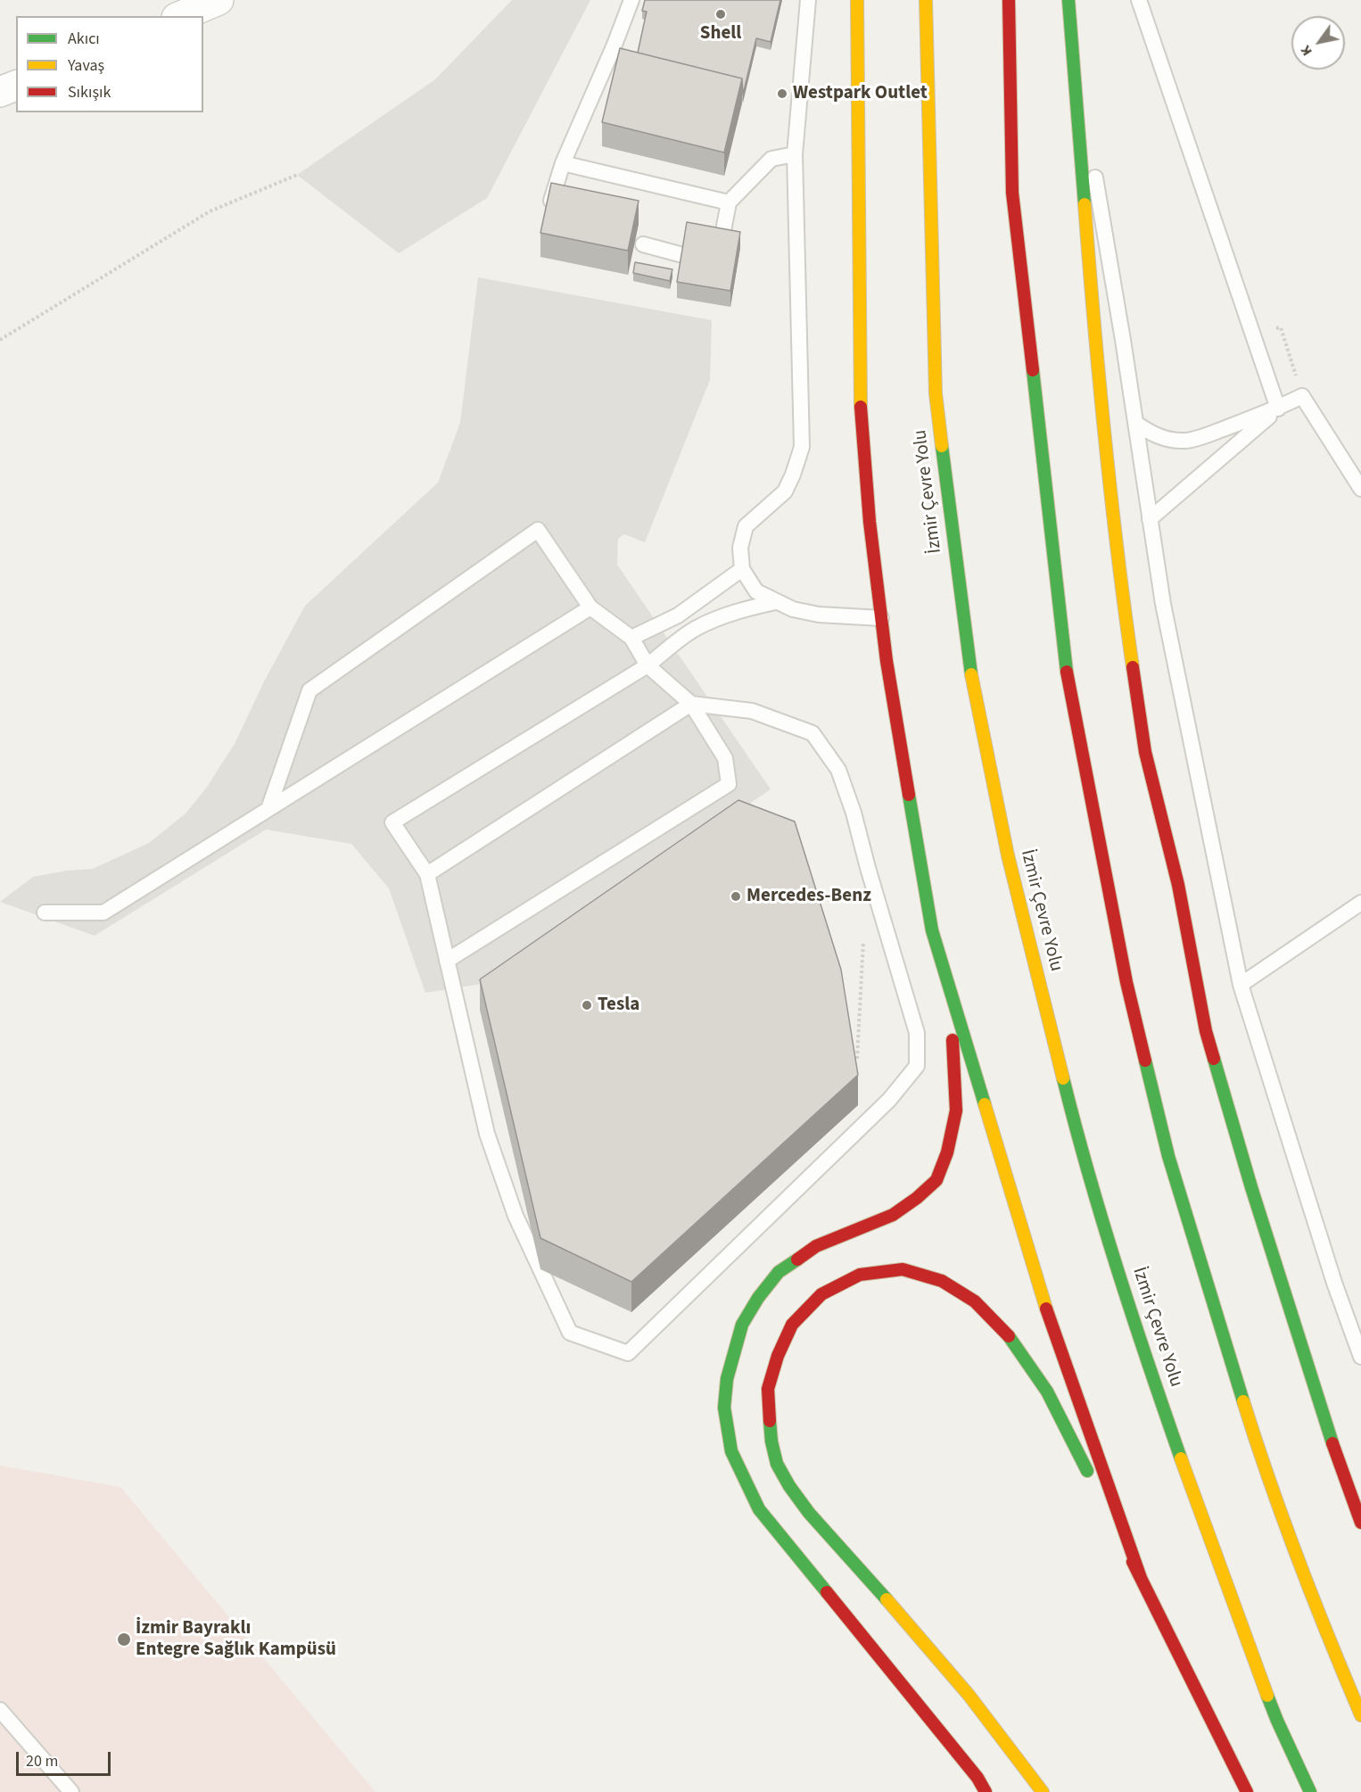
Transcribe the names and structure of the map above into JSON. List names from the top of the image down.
{
  "streets": {
    "highway": ["İzmir Çevre Yolu"]
  },
  "places": [
    "Shell",
    "Westpark Outlet",
    "Mercedes-Benz",
    "Tesla",
    "İzmir Bayraklı Entegre Sağlık Kampüsü"
  ],
  "legend": ["Akıcı", "Yavaş", "Sıkışık"],
  "scale_bar": "20 m",
  "north": "bottom left"
}
